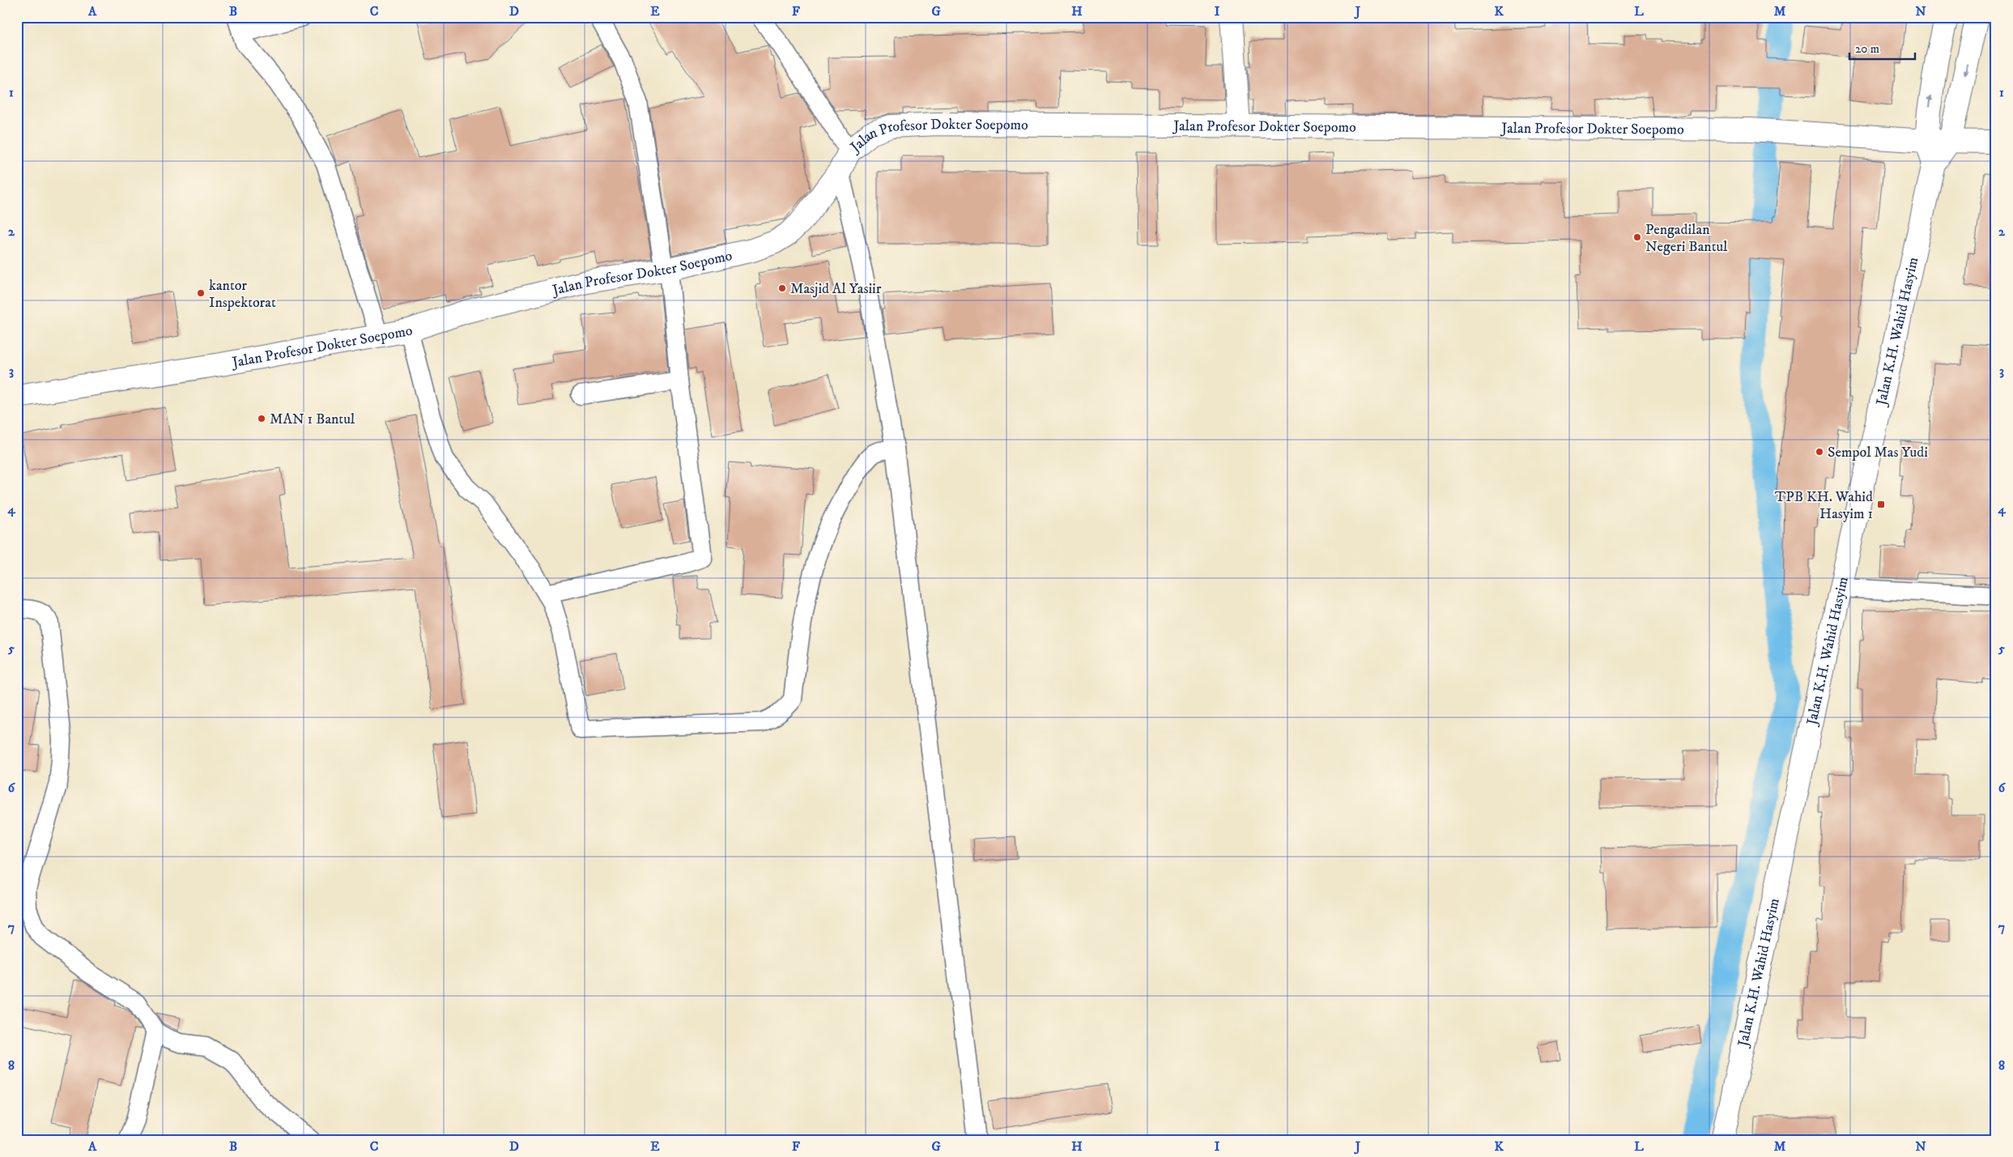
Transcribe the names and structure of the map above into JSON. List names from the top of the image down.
{
  "streets": {
    "main road": ["Jalan Profesor Dokter Soepomo", "Jalan K.H. Wahid Hasyim"]
  },
  "places": {
    "other": [
      "Pengadilan Negeri Bantul",
      "Masjid Al Yasiir",
      "kantor Inspektorat",
      "MAN 1 Bantul",
      "Sempol Mas Yudi"
    ],
    "transit": ["TPB KH. Wahid Hasyim 1"]
  },
  "scale_bar": "20 m",
  "grid": {
    "columns": [
      "A",
      "B",
      "C",
      "D",
      "E",
      "F",
      "G",
      "H",
      "I",
      "J",
      "K",
      "L",
      "M",
      "N"
    ],
    "rows": [
      "1",
      "2",
      "3",
      "4",
      "5",
      "6",
      "7",
      "8"
    ]
  }
}
